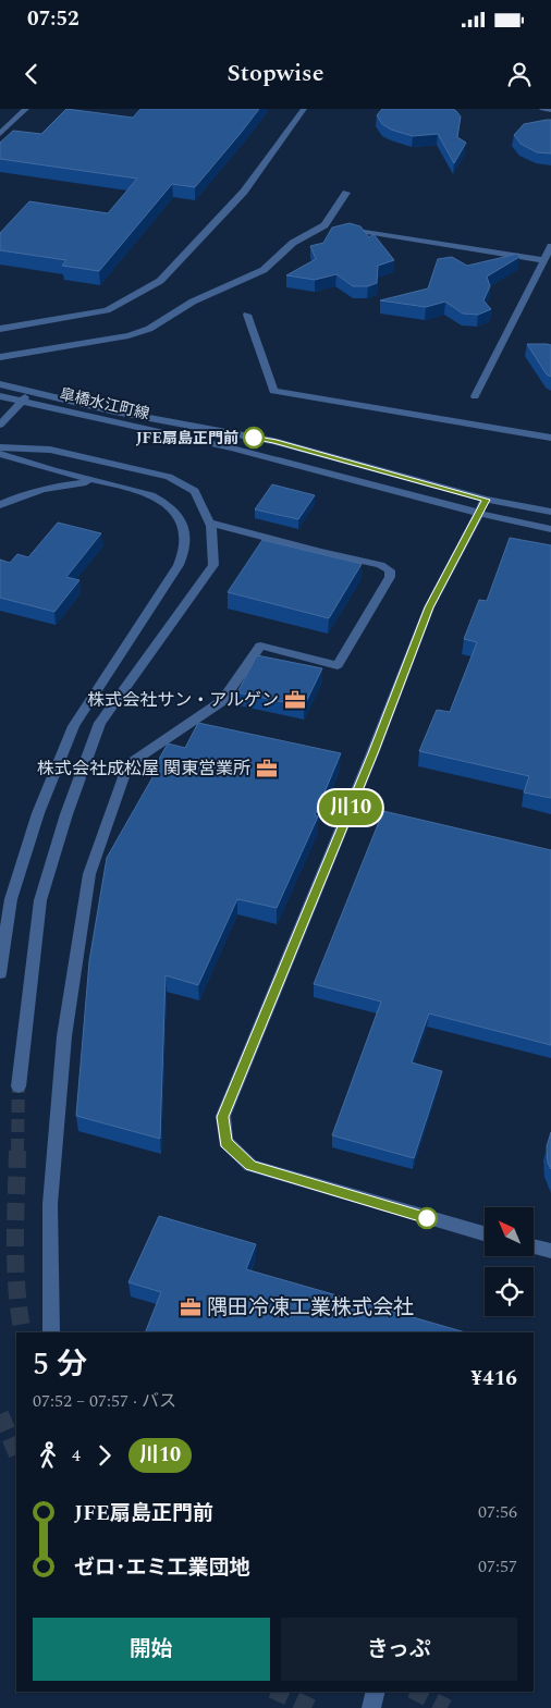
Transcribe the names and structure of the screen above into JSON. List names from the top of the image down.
{
  "streets": {
    "street": ["皐橋水江町線"]
  },
  "places": {
    "other": ["JFE扇島正門前"],
    "office": ["株式会社サン・アルゲン", "株式会社成松屋 関東営業所", "隅田冷凍工業株式会社"]
  },
  "lines": ["bus line 川10"],
  "north": "top left",
  "page": {
    "status": "07:52",
    "header": "Stopwise",
    "on_map": "川10",
    "heading": ["5 分", "07:52 – 07:57 · バス", "¥416"],
    "legs": ["4", "川10"],
    "list": [
      {
        "name": "JFE扇島正門前",
        "value": "07:56"
      },
      {
        "name": "ゼロ･エミ工業団地",
        "value": "07:57"
      }
    ],
    "buttons": ["開始", "きっぷ"]
  }
}
